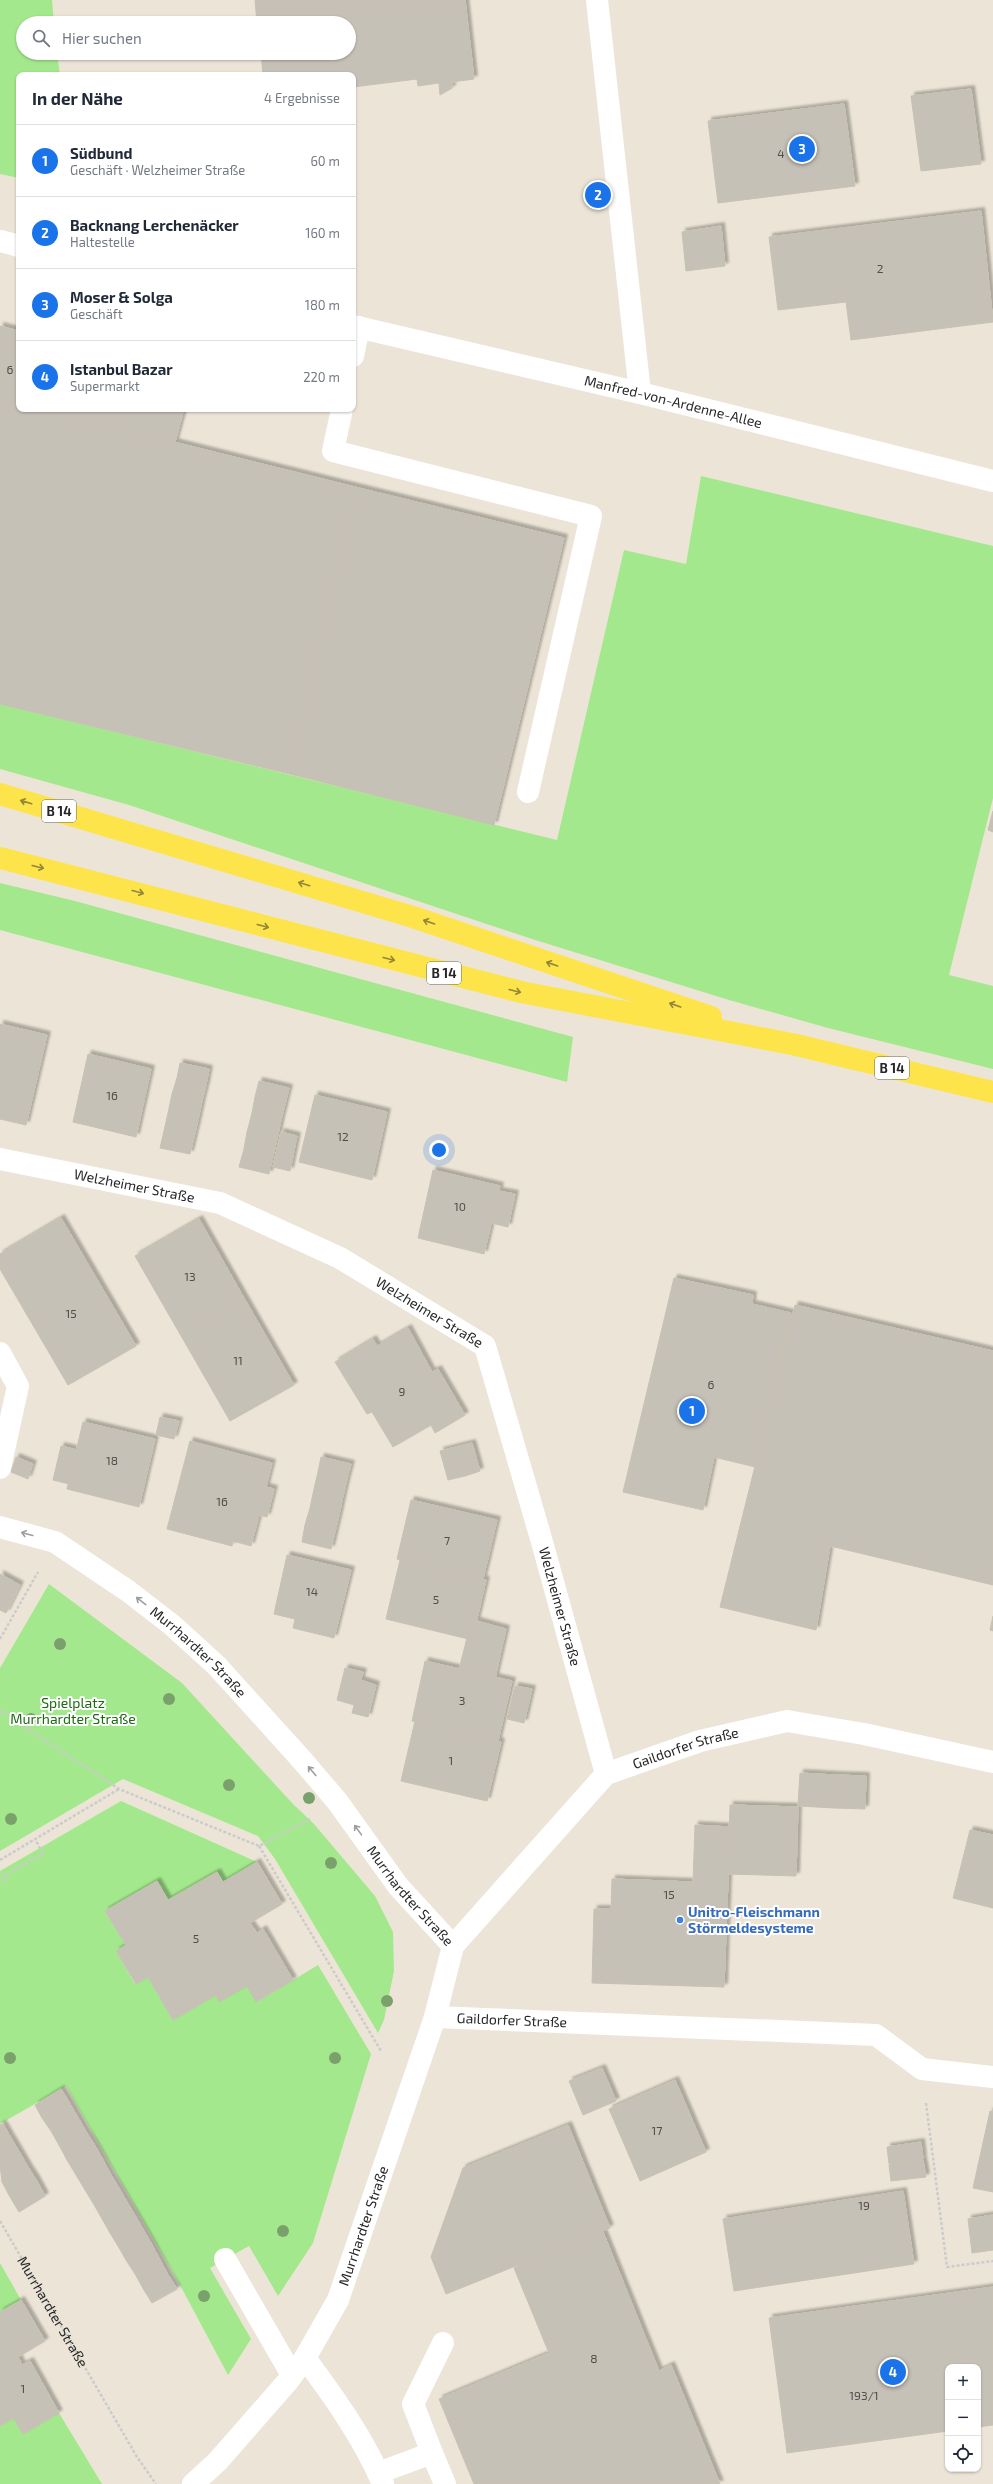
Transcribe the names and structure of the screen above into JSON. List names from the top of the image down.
{
  "streets": {
    "main road": ["B 14"],
    "street": [
      "Manfred-von-Ardenne-Allee",
      "Welzheimer Straße",
      "Murrhardter Straße",
      "Gaildorfer Straße"
    ]
  },
  "crossings": [
    ["Welzheimer Straße", "Gaildorfer Straße"],
    ["Murrhardter Straße", "Gaildorfer Straße"]
  ],
  "one_way": ["Murrhardter Straße"],
  "parks": ["Spielplatz Murrhardter Straße"],
  "places": ["Unitro-Fleischmann Störmeldesysteme"],
  "house_numbers": [
    "4",
    "2",
    "6",
    "16",
    "12",
    "10",
    "13",
    "15",
    "11",
    "6",
    "9",
    "18",
    "16",
    "7",
    "14",
    "5",
    "3",
    "1",
    "15",
    "5",
    "17",
    "19",
    "8",
    "1",
    "193/1"
  ],
  "page": {
    "search": "Hier suchen",
    "heading": ["In der Nähe", "4 Ergebnisse"],
    "list": [
      {
        "mark": "1",
        "name": "Südbund",
        "note": "Geschäft · Welzheimer Straße",
        "value": "60 m"
      },
      {
        "mark": "2",
        "name": "Backnang Lerchenäcker",
        "note": "Haltestelle",
        "value": "160 m"
      },
      {
        "mark": "3",
        "name": "Moser & Solga",
        "note": "Geschäft",
        "value": "180 m"
      },
      {
        "mark": "4",
        "name": "Istanbul Bazar",
        "note": "Supermarkt",
        "value": "220 m"
      }
    ],
    "pins": [
      "3",
      "2",
      "1",
      "4"
    ],
    "map_buttons": ["+", "−"]
  }
}
